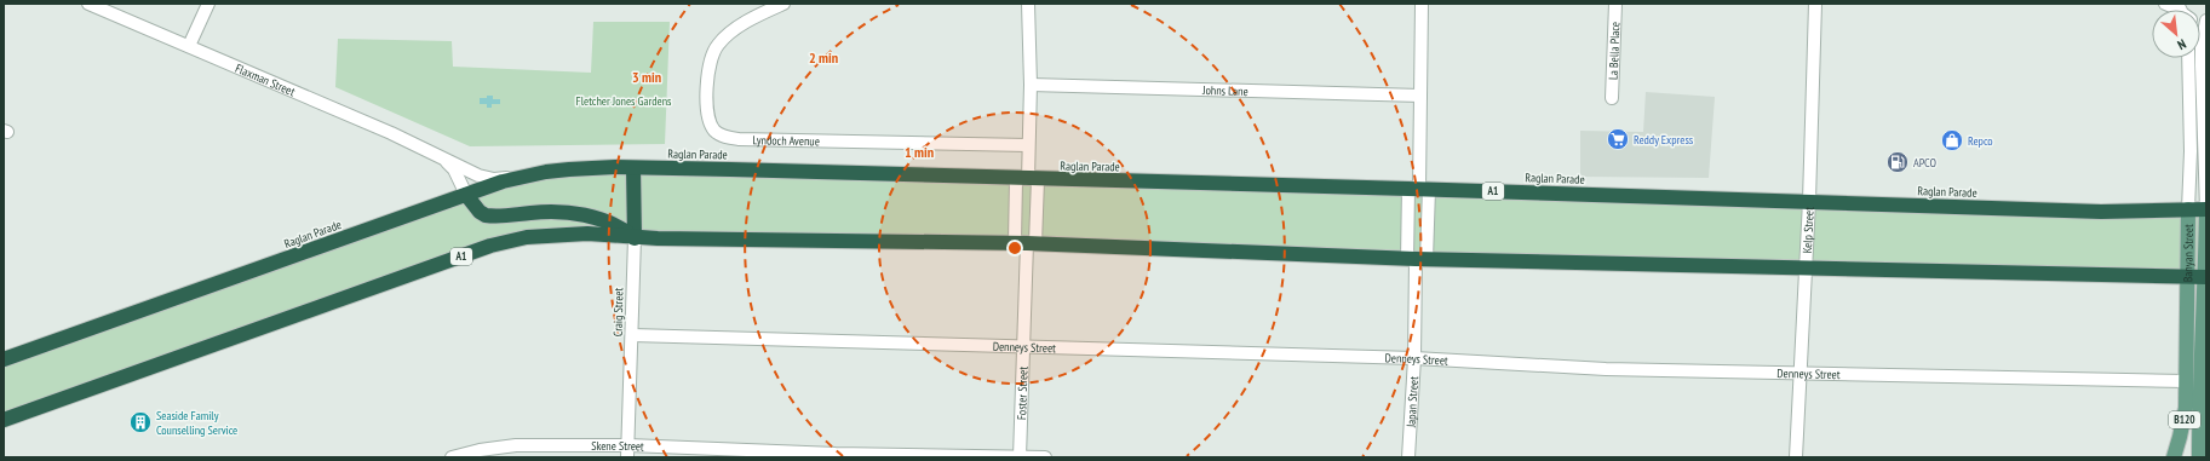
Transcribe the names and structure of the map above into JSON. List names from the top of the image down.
{
  "streets": {
    "highway": ["Raglan Parade", "A1", "Craig Street"],
    "main road": ["Banyan Street", "B120"],
    "street": [
      "La Bella Place",
      "Flaxman Street",
      "Johns Lane",
      "Lyndoch Avenue",
      "Kelp Street",
      "Denneys Street",
      "Foster Street",
      "Japan Street",
      "Skene Street"
    ]
  },
  "crossings": [
    ["Flaxman Street", "Raglan Parade"],
    ["Johns Lane", "Japan Street"],
    ["Raglan Parade", "Kelp Street"],
    ["Raglan Parade", "Banyan Street"],
    ["Raglan Parade", "Craig Street"],
    ["Raglan Parade", "Japan Street"],
    ["A1", "Kelp Street"],
    ["A1", "Banyan Street"],
    ["A1", "Craig Street"],
    ["A1", "Foster Street"],
    ["A1", "Japan Street"],
    ["Kelp Street", "Denneys Street"],
    ["Banyan Street", "Denneys Street"],
    ["Craig Street", "Denneys Street"],
    ["Craig Street", "Skene Street"],
    ["Denneys Street", "Foster Street"],
    ["Denneys Street", "Japan Street"],
    ["Foster Street", "Skene Street"]
  ],
  "parks": ["Fletcher Jones Gardens"],
  "places": {
    "supermarket": ["Reddy Express"],
    "shop": ["Repco"],
    "fuel station": ["APCO"],
    "building": ["Seaside Family Counselling Service"]
  },
  "north": "bottom right",
  "rings": ["2 min", "3 min", "1 min"]
}
